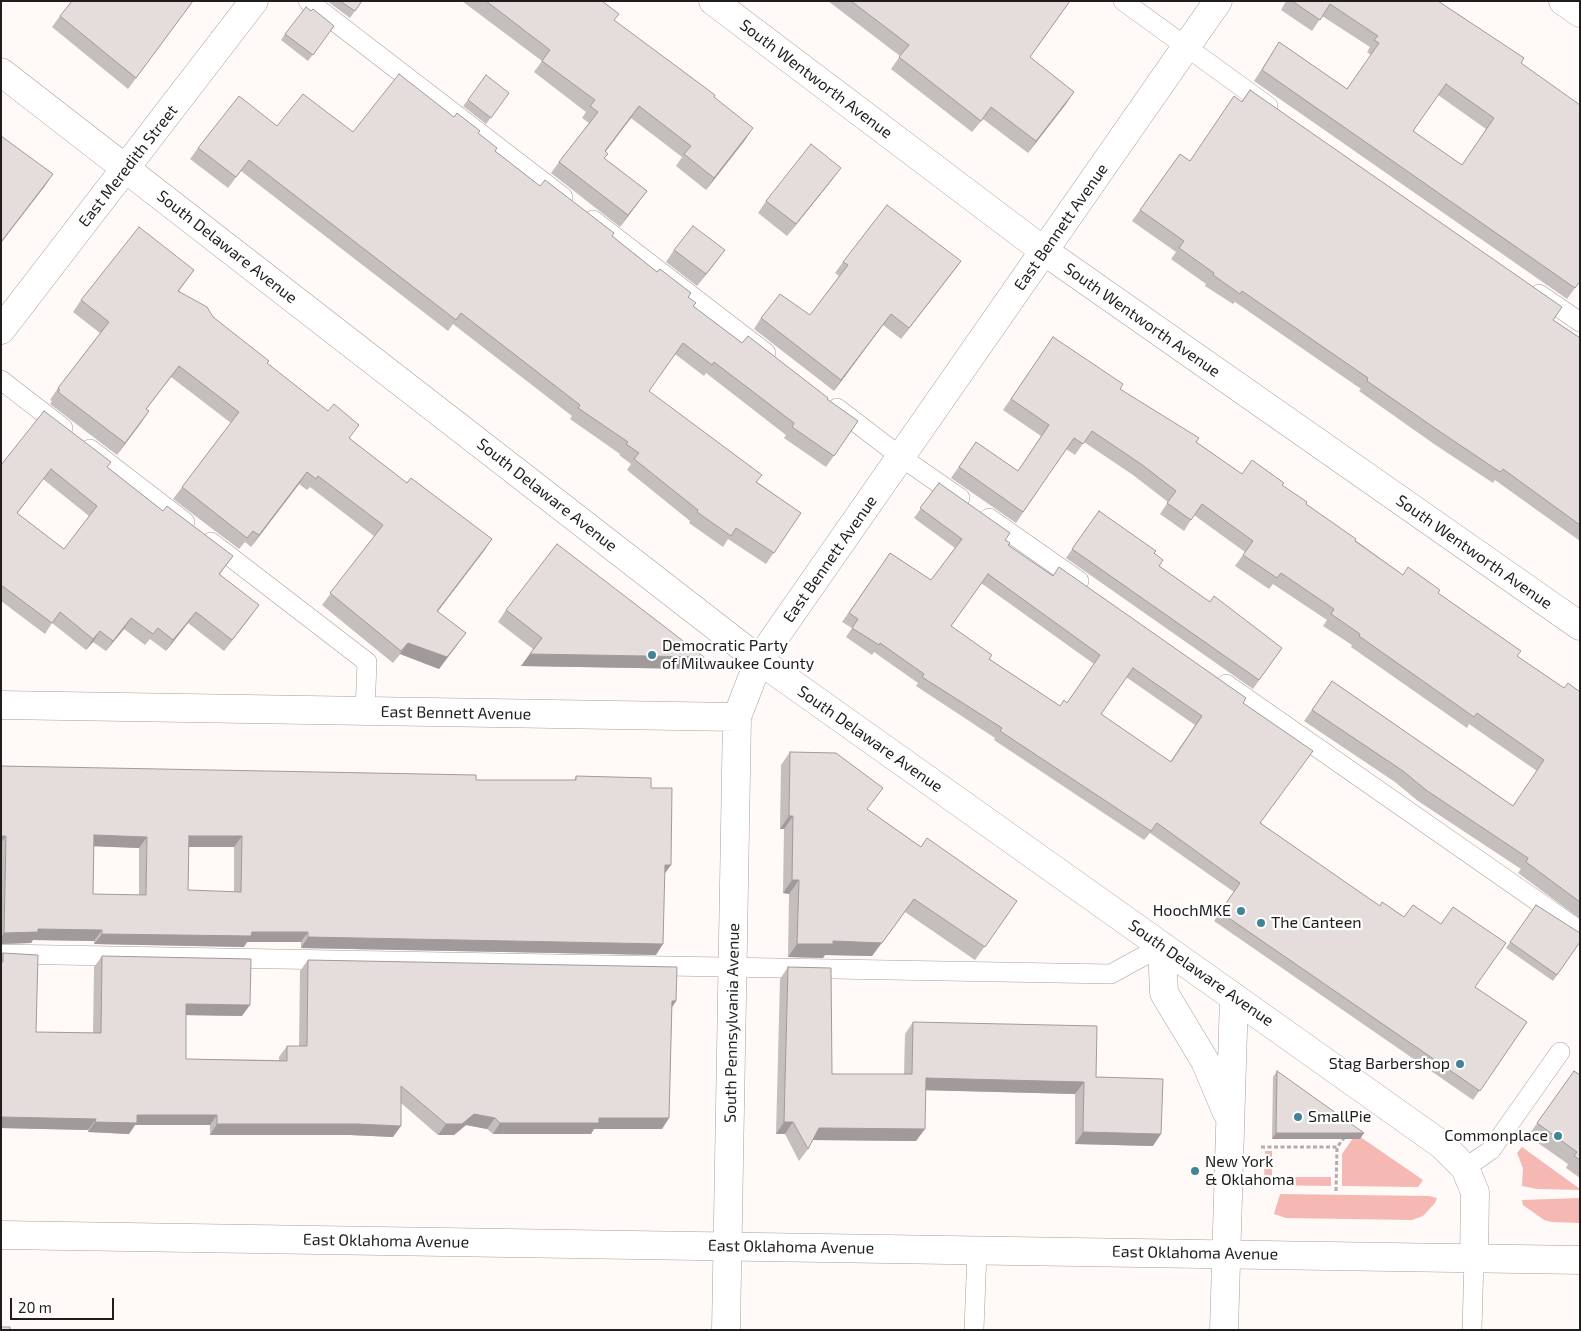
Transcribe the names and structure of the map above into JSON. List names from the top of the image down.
{
  "streets": {
    "street": [
      "South Wentworth Avenue",
      "East Meredith Street",
      "East Bennett Avenue",
      "South Delaware Avenue",
      "South Pennsylvania Avenue",
      "East Oklahoma Avenue"
    ]
  },
  "crossings": [
    ["South Wentworth Avenue", "East Bennett Avenue"],
    ["East Meredith Street", "South Delaware Avenue"],
    ["East Bennett Avenue", "South Delaware Avenue"],
    ["East Bennett Avenue", "South Pennsylvania Avenue"],
    ["South Delaware Avenue", "East Oklahoma Avenue"],
    ["South Pennsylvania Avenue", "East Oklahoma Avenue"]
  ],
  "places": [
    "Democratic Party of Milwaukee County",
    "HoochMKE",
    "The Canteen",
    "Stag Barbershop",
    "SmallPie",
    "Commonplace",
    "New York & Oklahoma"
  ],
  "scale_bar": "20 m"
}
